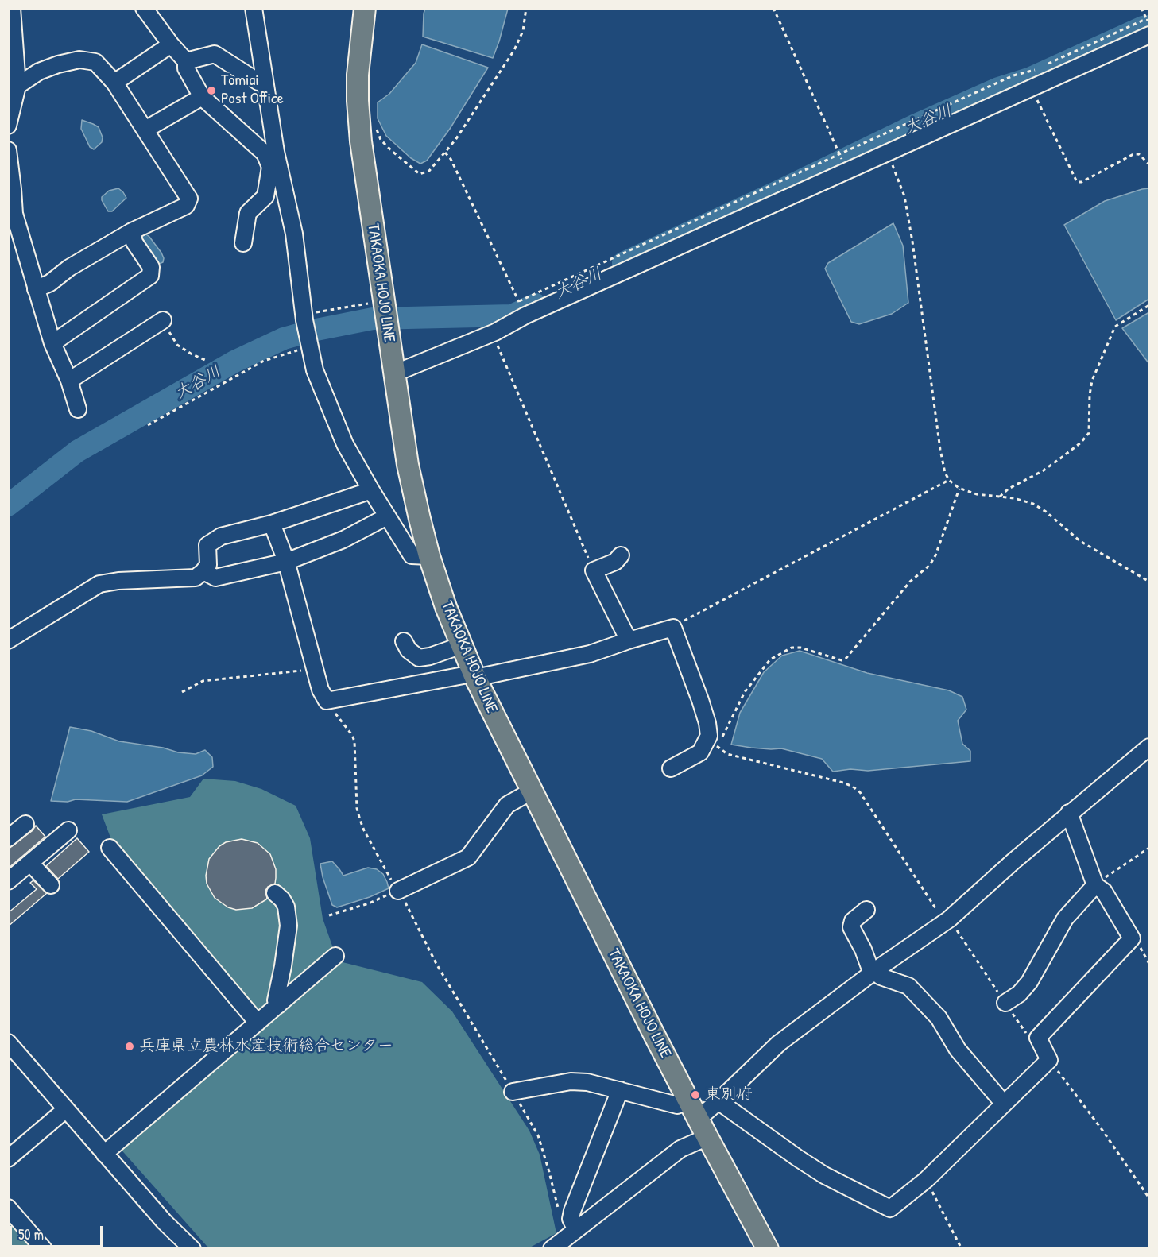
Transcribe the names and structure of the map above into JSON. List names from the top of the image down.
{
  "streets": {
    "main road": ["TAKAOKA HOJO LINE"]
  },
  "water": ["大谷川"],
  "places": ["Tomiai Post Office", "兵庫県立農林水産技術総合センター", "東別府"],
  "scale_bar": "50 m"
}
